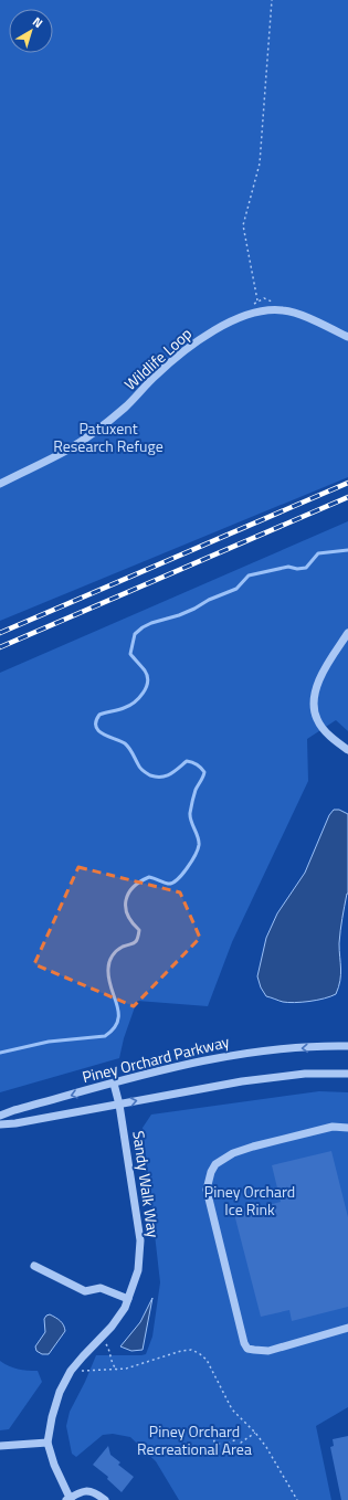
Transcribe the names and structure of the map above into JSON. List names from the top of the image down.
{
  "streets": {
    "street": ["Wildlife Loop", "Piney Orchard Parkway", "Sandy Walk Way"]
  },
  "crossings": [
    ["Piney Orchard Parkway", "Sandy Walk Way"]
  ],
  "parks": ["Patuxent Research Refuge", "Piney Orchard Ice Rink", "Piney Orchard Recreational Area"],
  "north": "top right"
}
